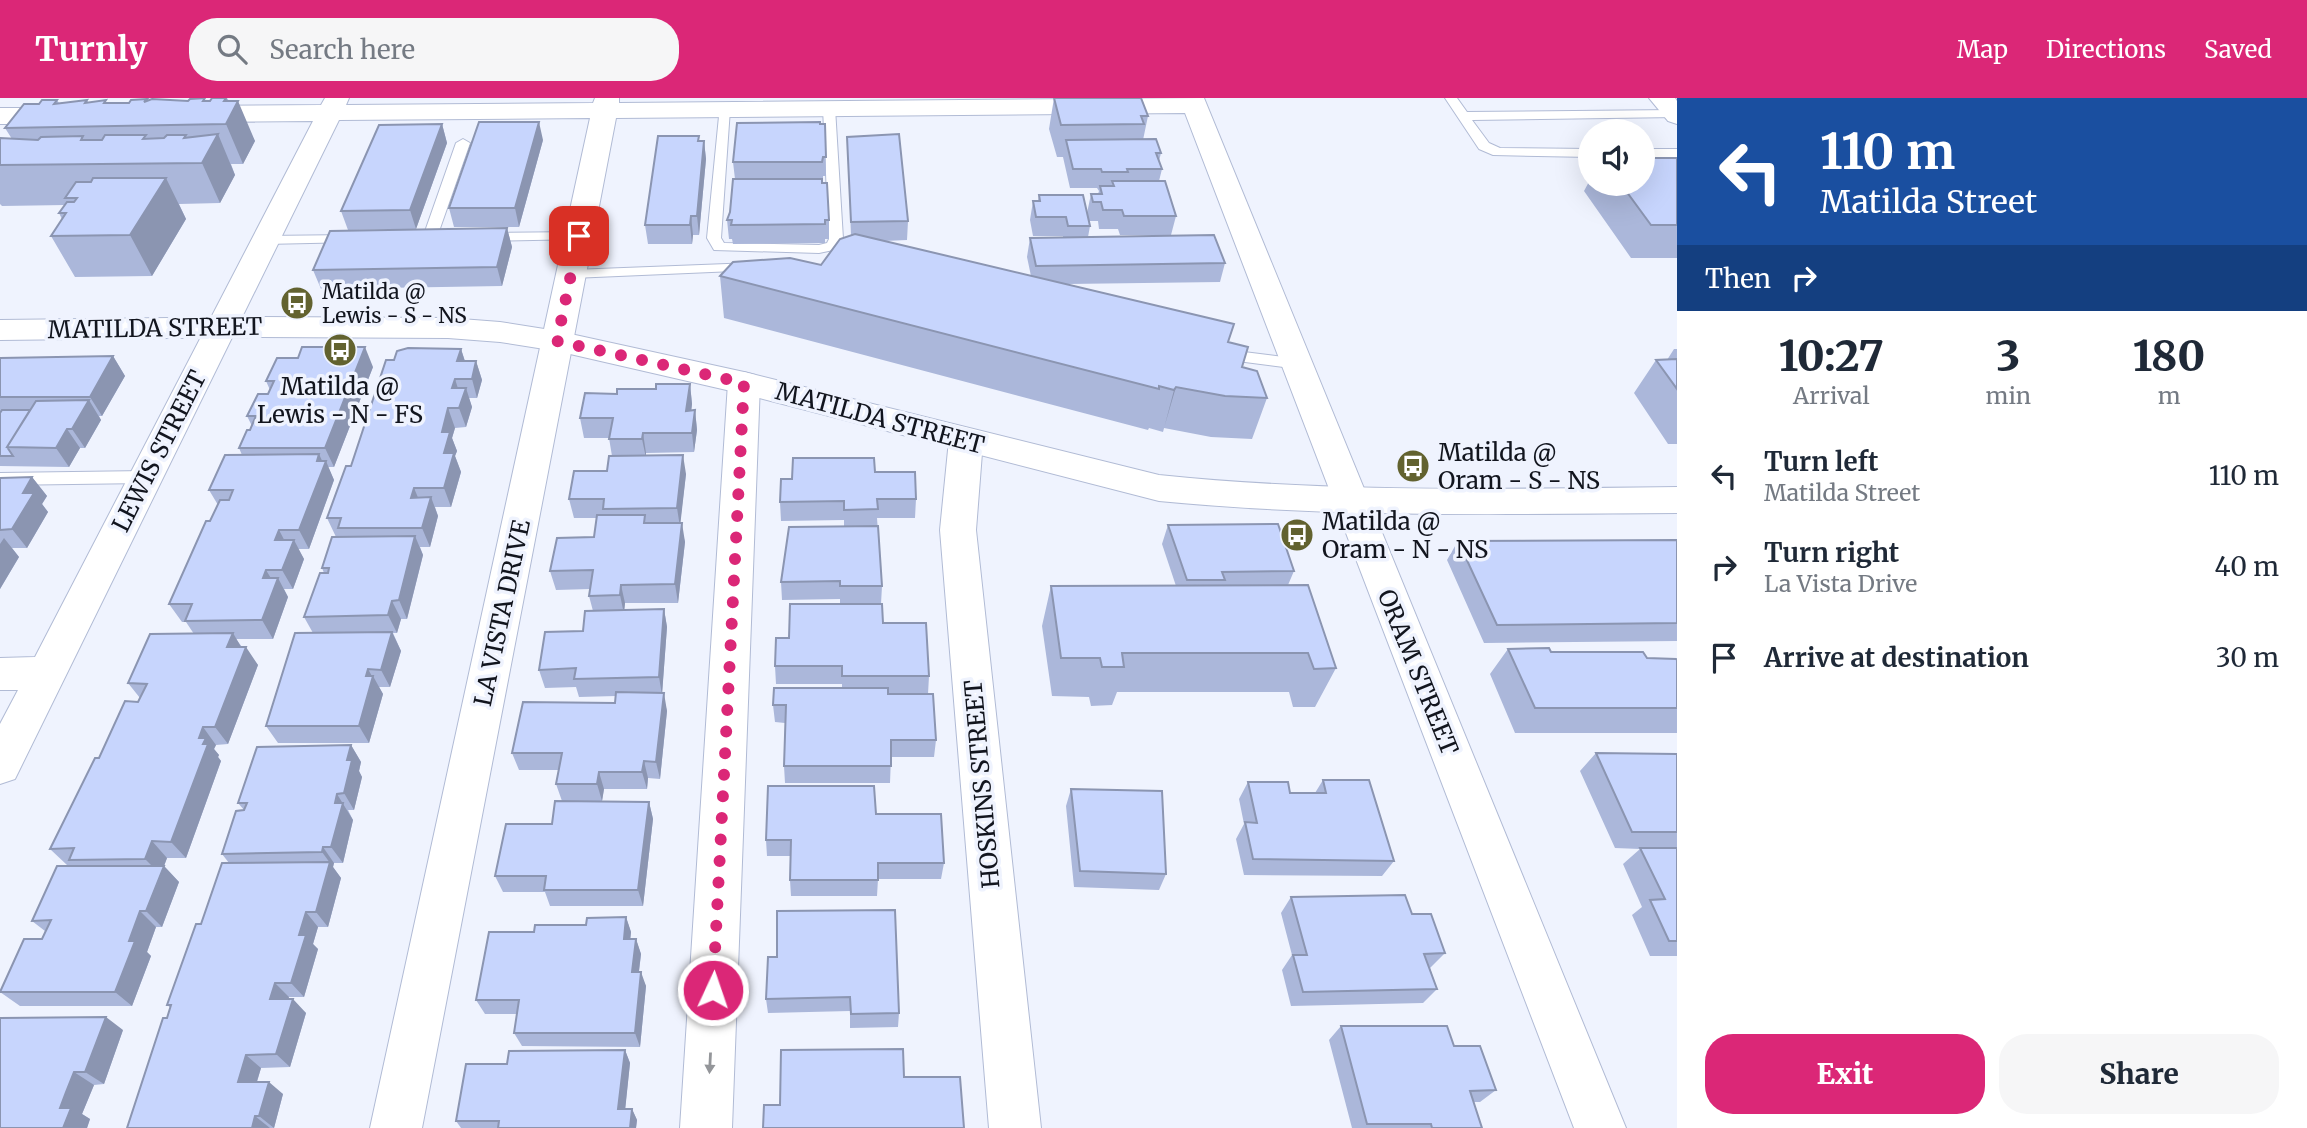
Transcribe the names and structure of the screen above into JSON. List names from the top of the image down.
{
  "streets": {
    "street": [
      "MATILDA STREET",
      "LEWIS STREET",
      "LA VISTA DRIVE",
      "ORAM STREET",
      "HOSKINS STREET"
    ]
  },
  "crossings": [
    ["MATILDA STREET", "LEWIS STREET"],
    ["MATILDA STREET", "LA VISTA DRIVE"],
    ["MATILDA STREET", "ORAM STREET"],
    ["MATILDA STREET", "HOSKINS STREET"]
  ],
  "places": {
    "bus stop": [
      "Matilda @ Lewis - S - NS",
      "Matilda @ Lewis - N - FS",
      "Matilda @ Oram - S - NS",
      "Matilda @ Oram - N - NS"
    ]
  },
  "page": {
    "header": "Turnly",
    "search": "Search here",
    "nav": ["Map", "Directions", "Saved"],
    "turn": ["110 m", "Matilda Street"],
    "then": "Then",
    "eta": [
      "10:27",
      "Arrival",
      "3",
      "min",
      "180",
      "m"
    ],
    "list": [
      {
        "name": "Turn left",
        "note": "Matilda Street",
        "value": "110 m"
      },
      {
        "name": "Turn right",
        "note": "La Vista Drive",
        "value": "40 m"
      },
      {
        "name": "Arrive at destination",
        "value": "30 m"
      }
    ],
    "buttons": ["Exit", "Share"]
  }
}
